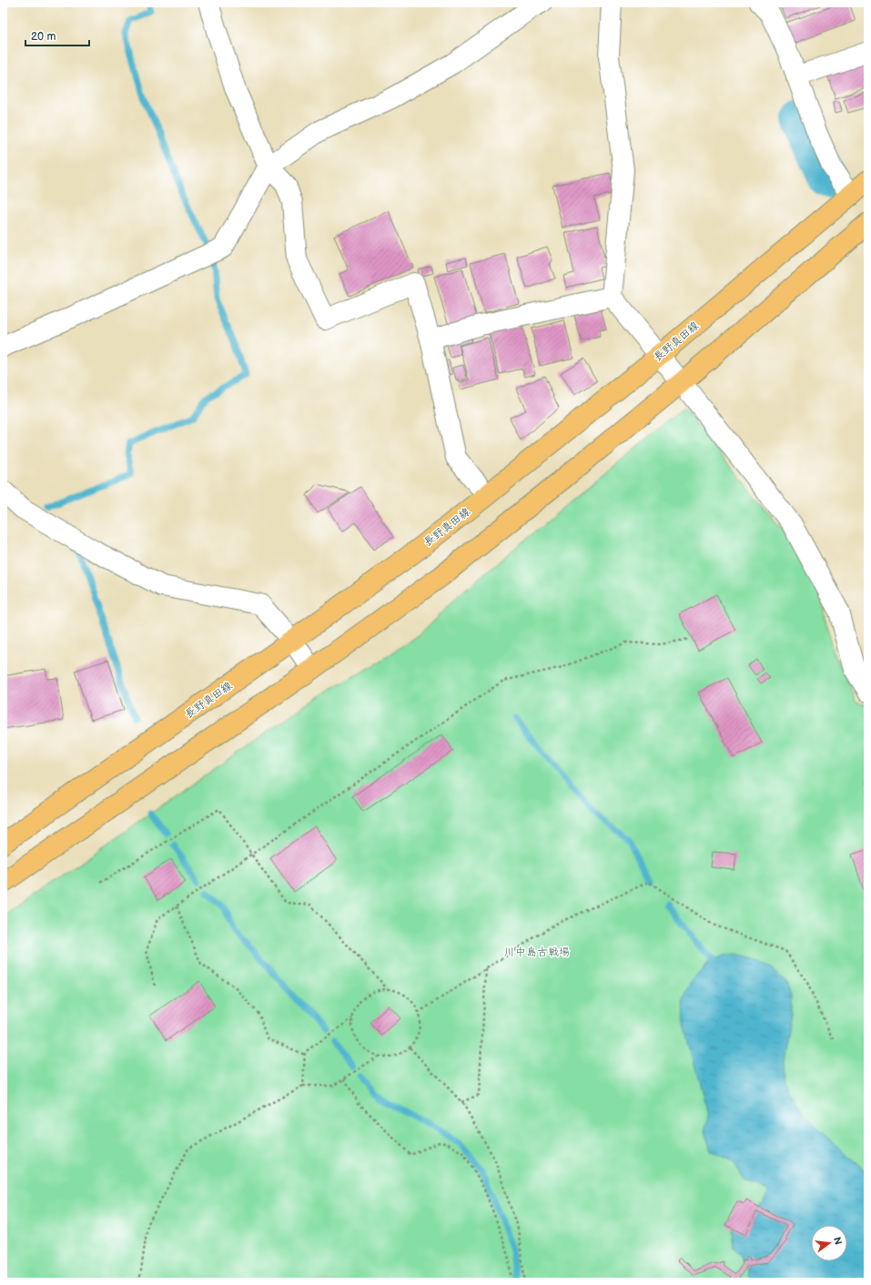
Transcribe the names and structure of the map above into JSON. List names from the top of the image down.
{
  "streets": {
    "main road": ["長野真田線"]
  },
  "parks": ["川中島古戦場"],
  "scale_bar": "20 m",
  "north": "right"
}
